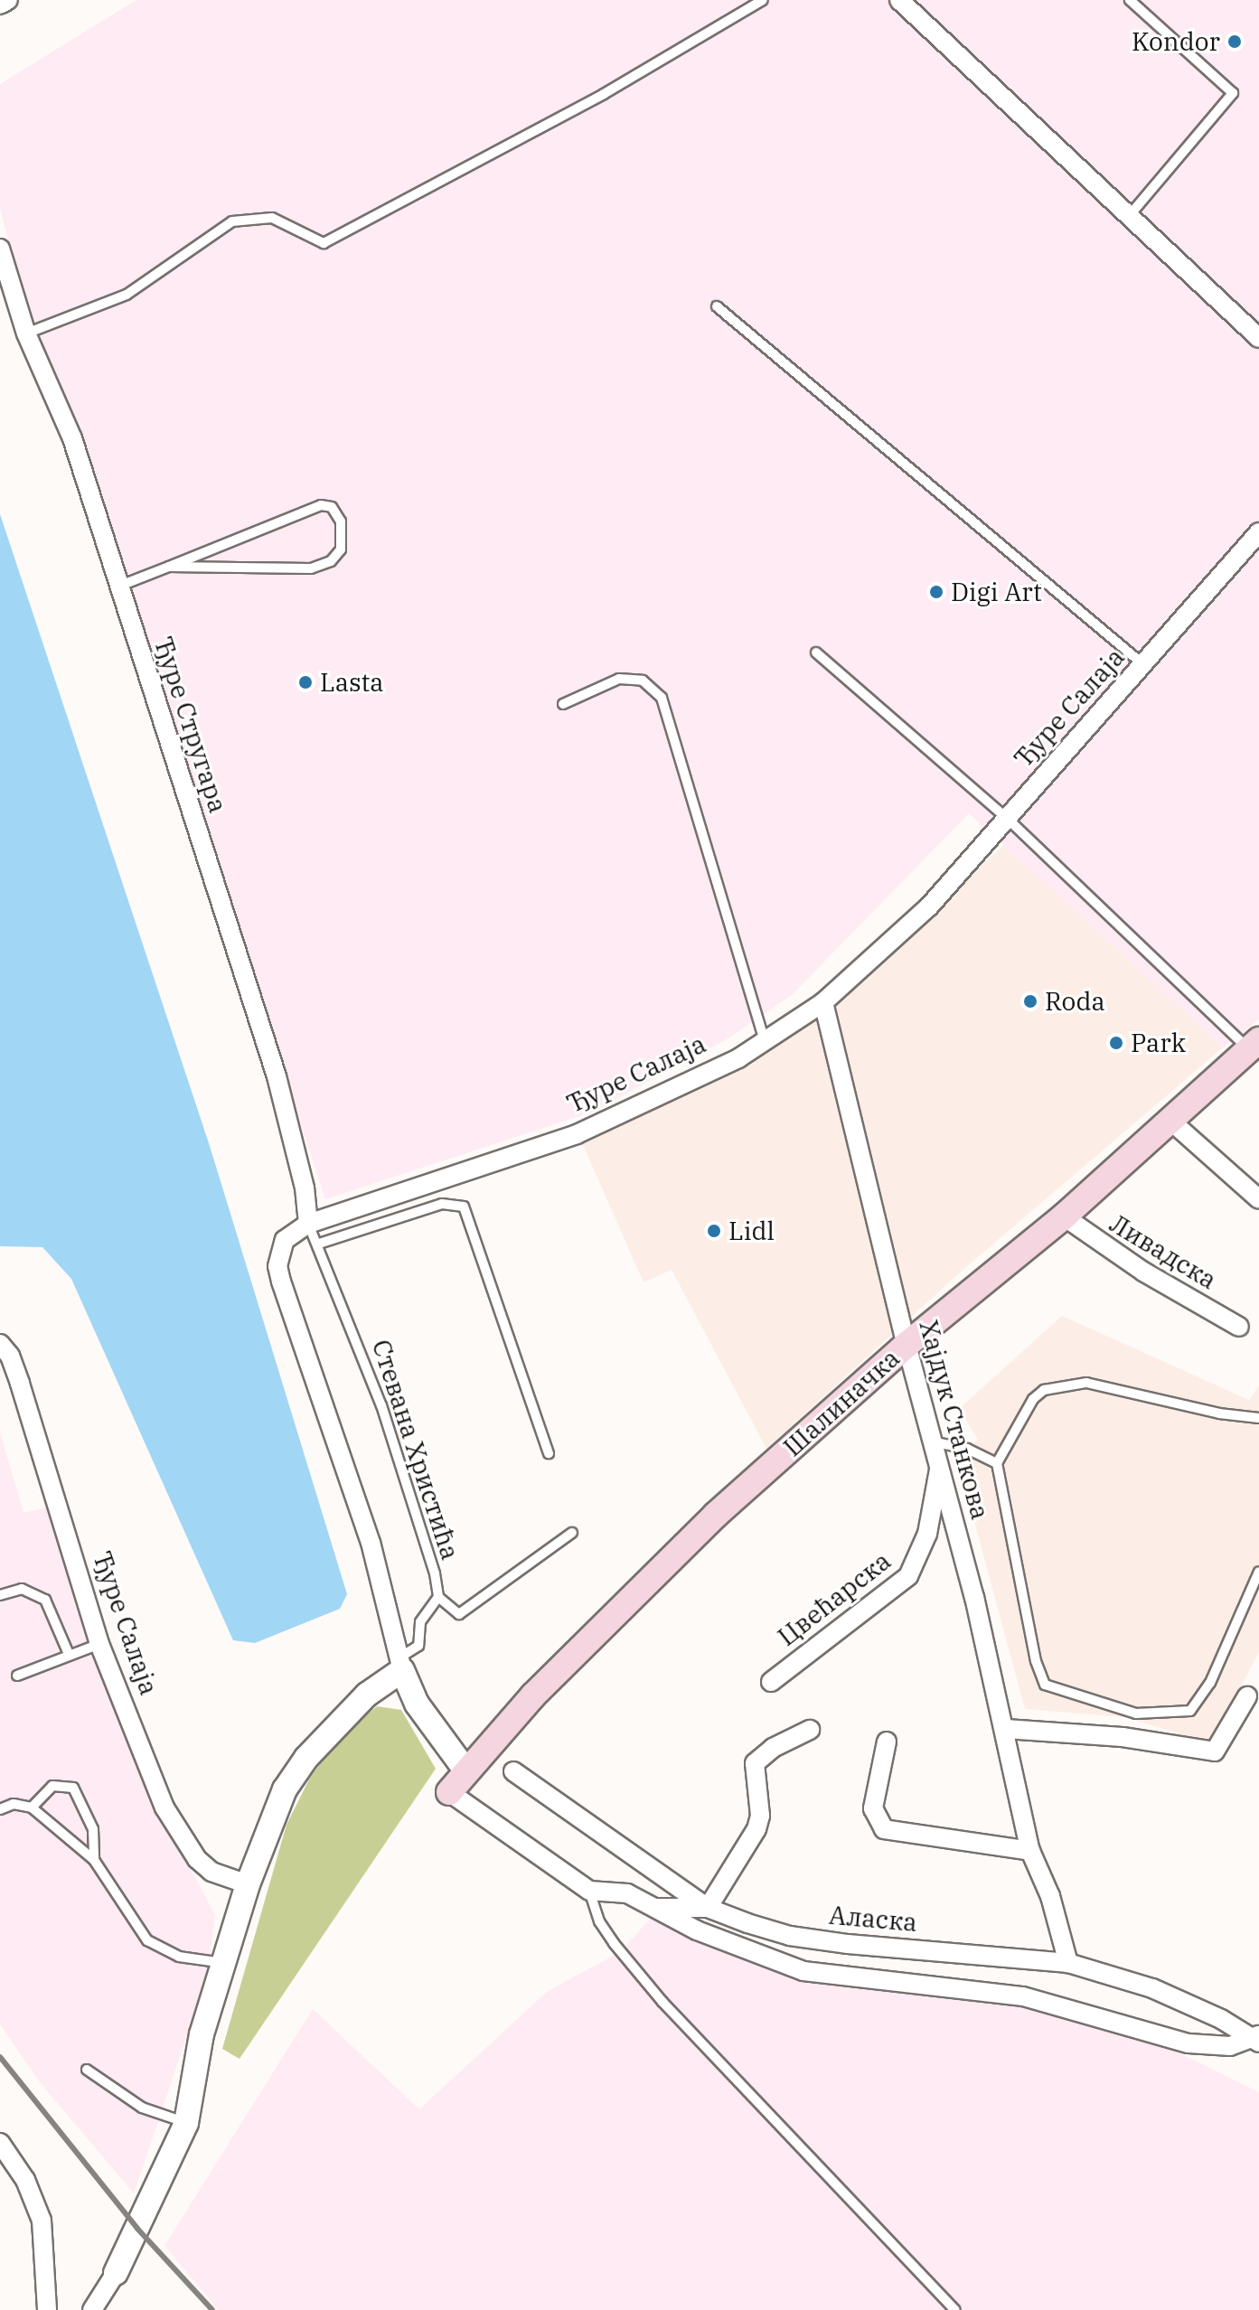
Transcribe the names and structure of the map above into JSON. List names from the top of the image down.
{
  "streets": {
    "main road": ["Шалиначка"],
    "street": [
      "Ђуре Салаја",
      "Ђуре Стругара",
      "Ливадска",
      "Хајдук Станкова",
      "Цвећарска",
      "Аласка"
    ],
    "lane": ["Стевана Христића"]
  },
  "crossings": [
    ["Ђуре Салаја", "Ђуре Стругара"],
    ["Ђуре Салаја", "Шалиначка"],
    ["Ђуре Салаја", "Хајдук Станкова"],
    ["Ђуре Салаја", "Стевана Христића"],
    ["Ђуре Стругара", "Стевана Христића"],
    ["Ливадска", "Шалиначка"],
    ["Шалиначка", "Хајдук Станкова"],
    ["Хајдук Станкова", "Цвећарска"],
    ["Хајдук Станкова", "Аласка"]
  ],
  "places": [
    "Kondor",
    "Digi Art",
    "Lasta",
    "Roda",
    "Park",
    "Lidl"
  ]
}
